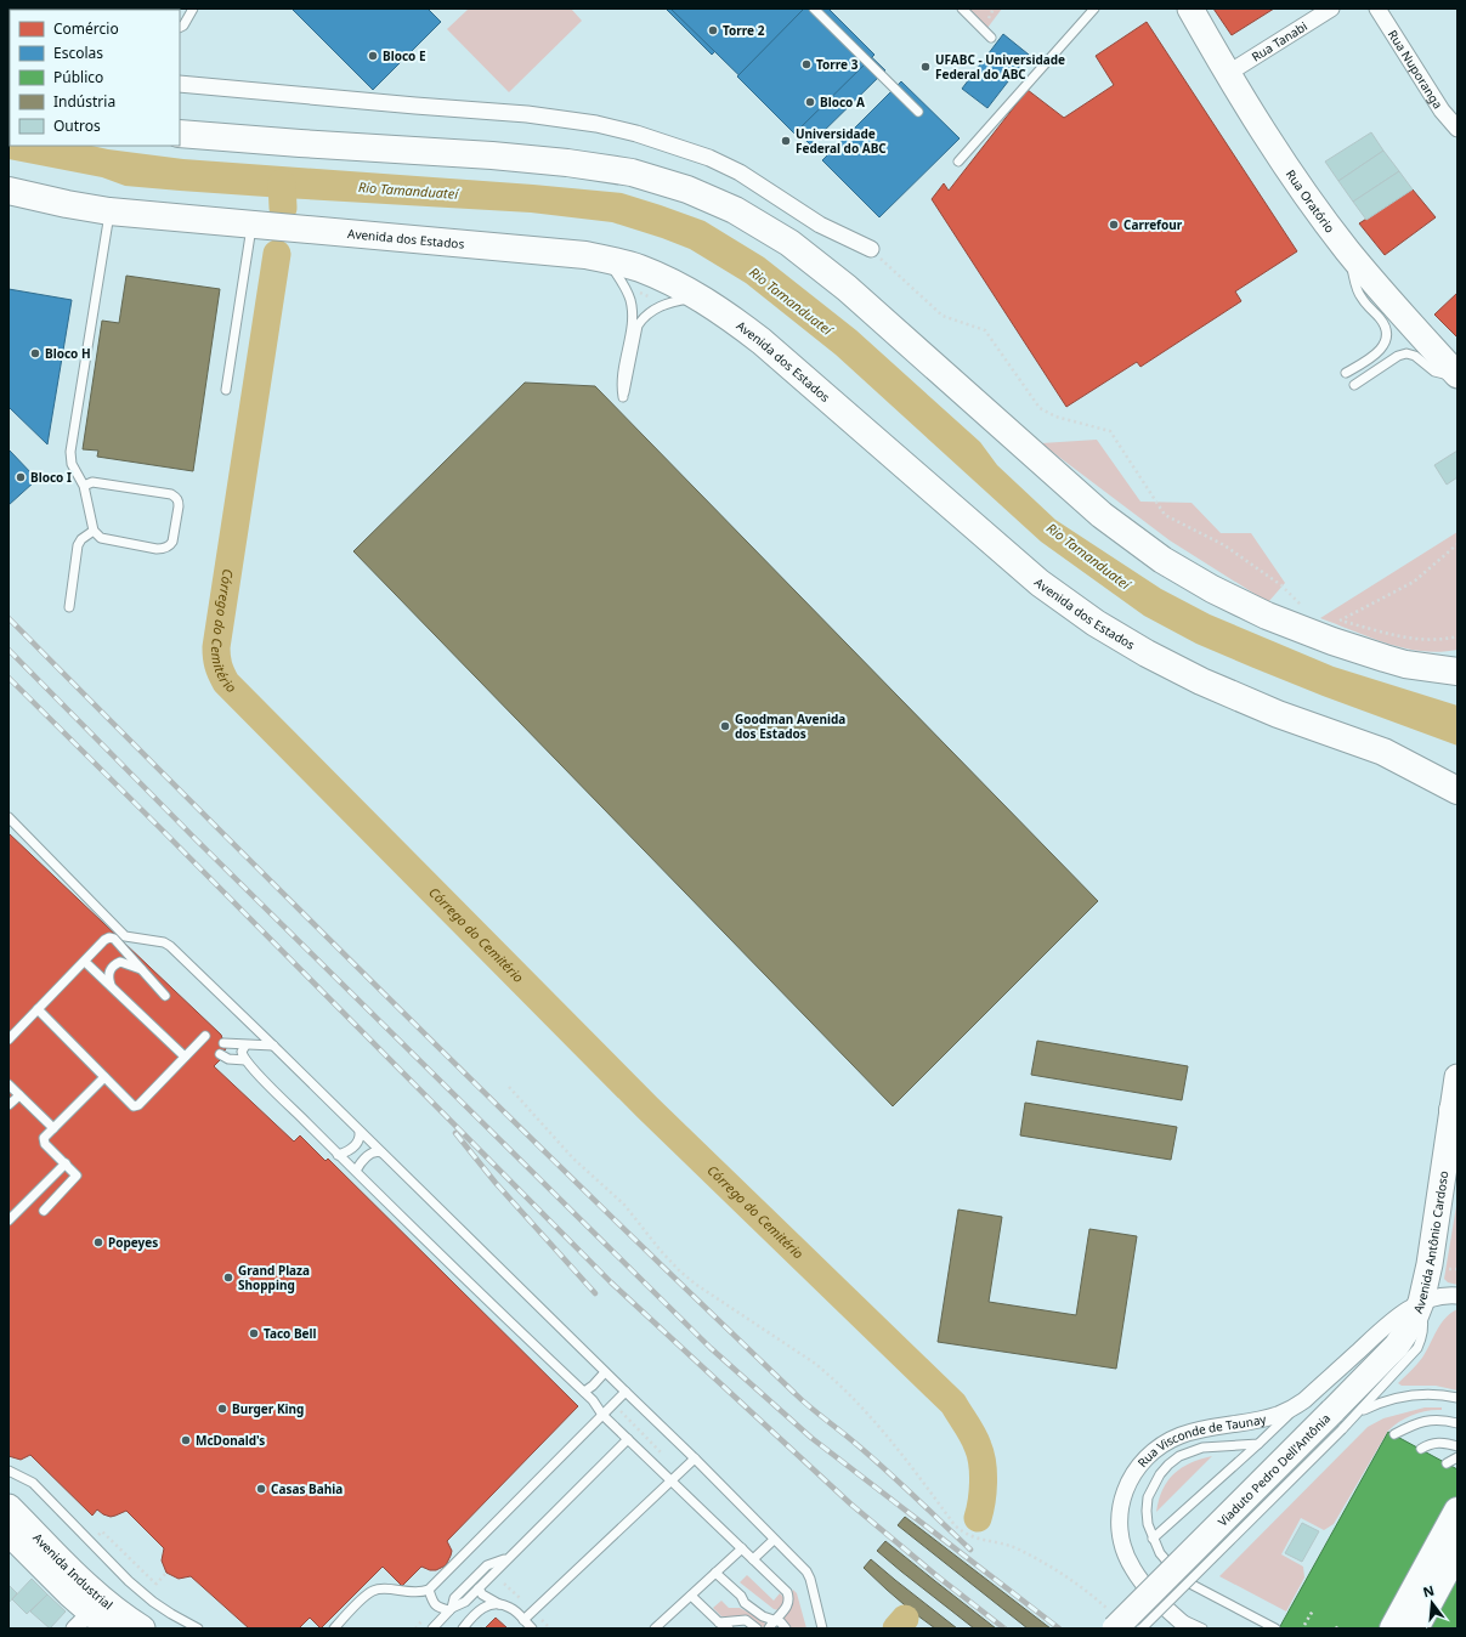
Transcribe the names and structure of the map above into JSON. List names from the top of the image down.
{
  "streets": {
    "highway": ["Avenida dos Estados"],
    "main road": [
      "Rua Oratório",
      "Avenida Antônio Cardoso",
      "Viaduto Pedro Dell'Antônia",
      "Avenida Industrial"
    ],
    "street": ["Rua Tanabi", "Rua Nuporanga", "Rua Visconde de Taunay"]
  },
  "crossings": [
    ["Rua Tanabi", "Rua Oratório"],
    ["Avenida Antônio Cardoso", "Rua Visconde de Taunay"],
    ["Avenida Antônio Cardoso", "Viaduto Pedro Dell'Antônia"],
    ["Rua Visconde de Taunay", "Viaduto Pedro Dell'Antônia"]
  ],
  "water": ["Rio Tamanduateí", "Córrego do Cemitério"],
  "places": [
    "Torre 2",
    "Bloco E",
    "Torre 3",
    "UFABC - Universidade Federal do ABC",
    "Bloco A",
    "Universidade Federal do ABC",
    "Carrefour",
    "Bloco H",
    "Bloco I",
    "Goodman Avenida dos Estados",
    "Popeyes",
    "Grand Plaza Shopping",
    "Taco Bell",
    "Burger King",
    "McDonald's",
    "Casas Bahia"
  ],
  "legend": [
    "Comércio",
    "Escolas",
    "Público",
    "Indústria",
    "Outros"
  ],
  "north": "top"
}
